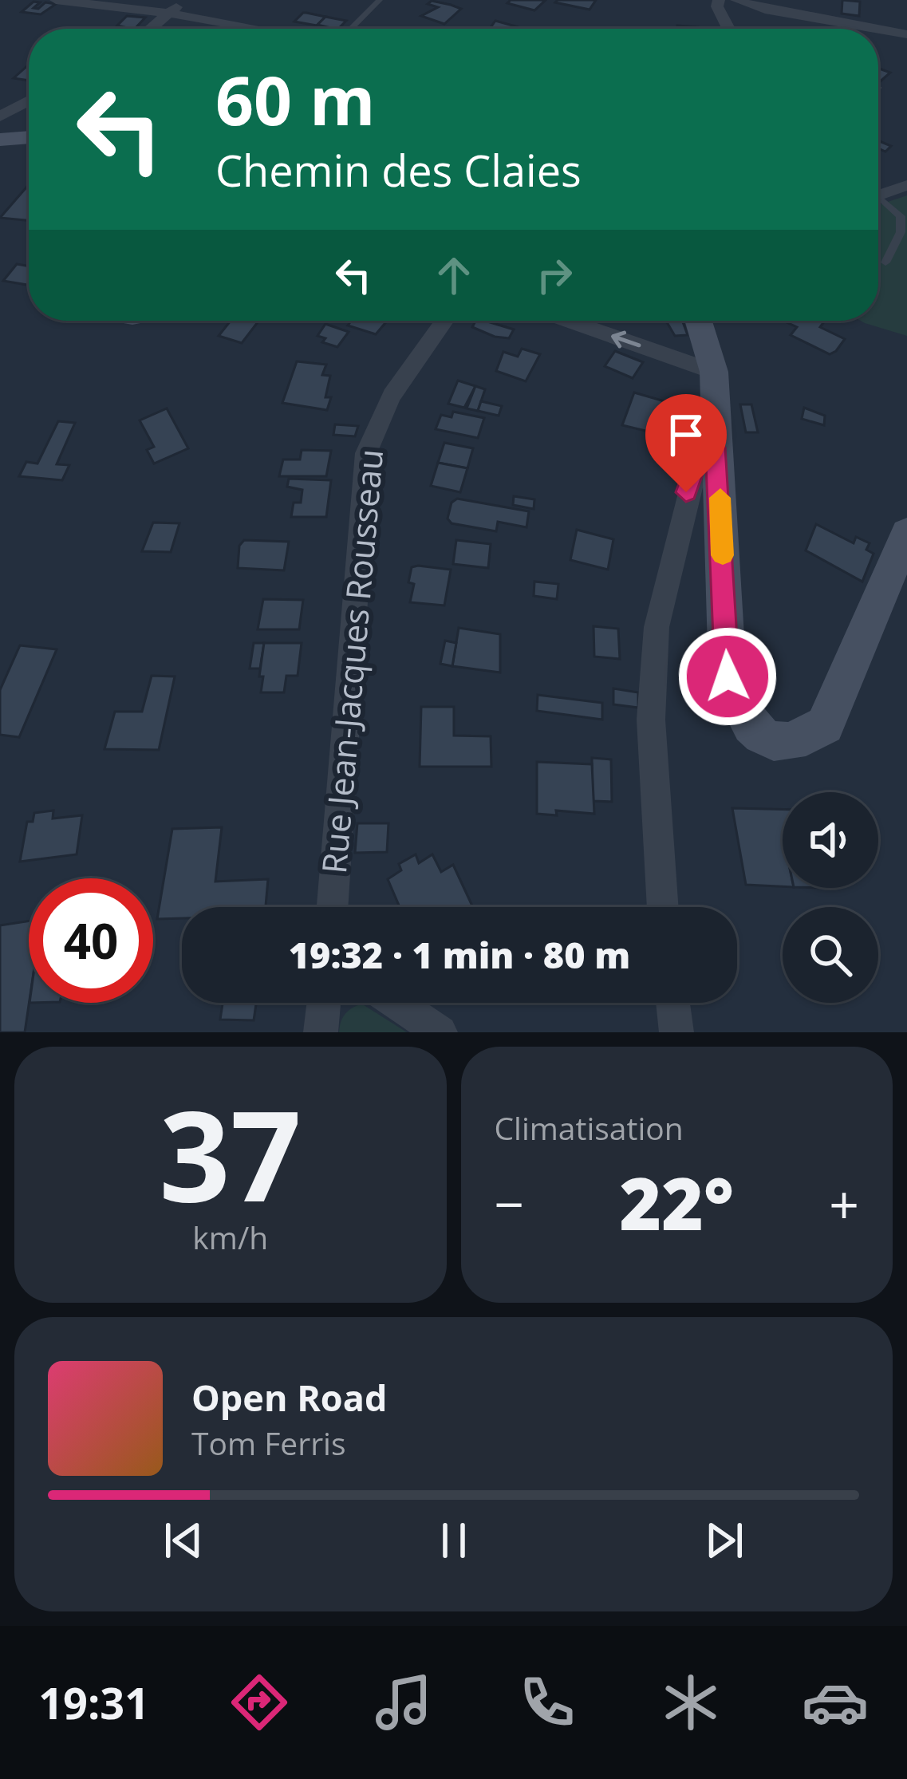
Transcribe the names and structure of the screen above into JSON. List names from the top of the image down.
{
  "streets": {
    "street": ["Rue Jean-Jacques Rousseau"]
  },
  "page": {
    "turn": ["60 m", "Chemin des Claies"],
    "limit": "40",
    "trip": "19:32 · 1 min · 80 m",
    "tile": [
      ["37", "km/h"],
      "Climatisation"
    ],
    "heat": ["−", "22°", "+"],
    "song": ["Open Road", "Tom Ferris"],
    "tabs": "19:31"
  }
}
